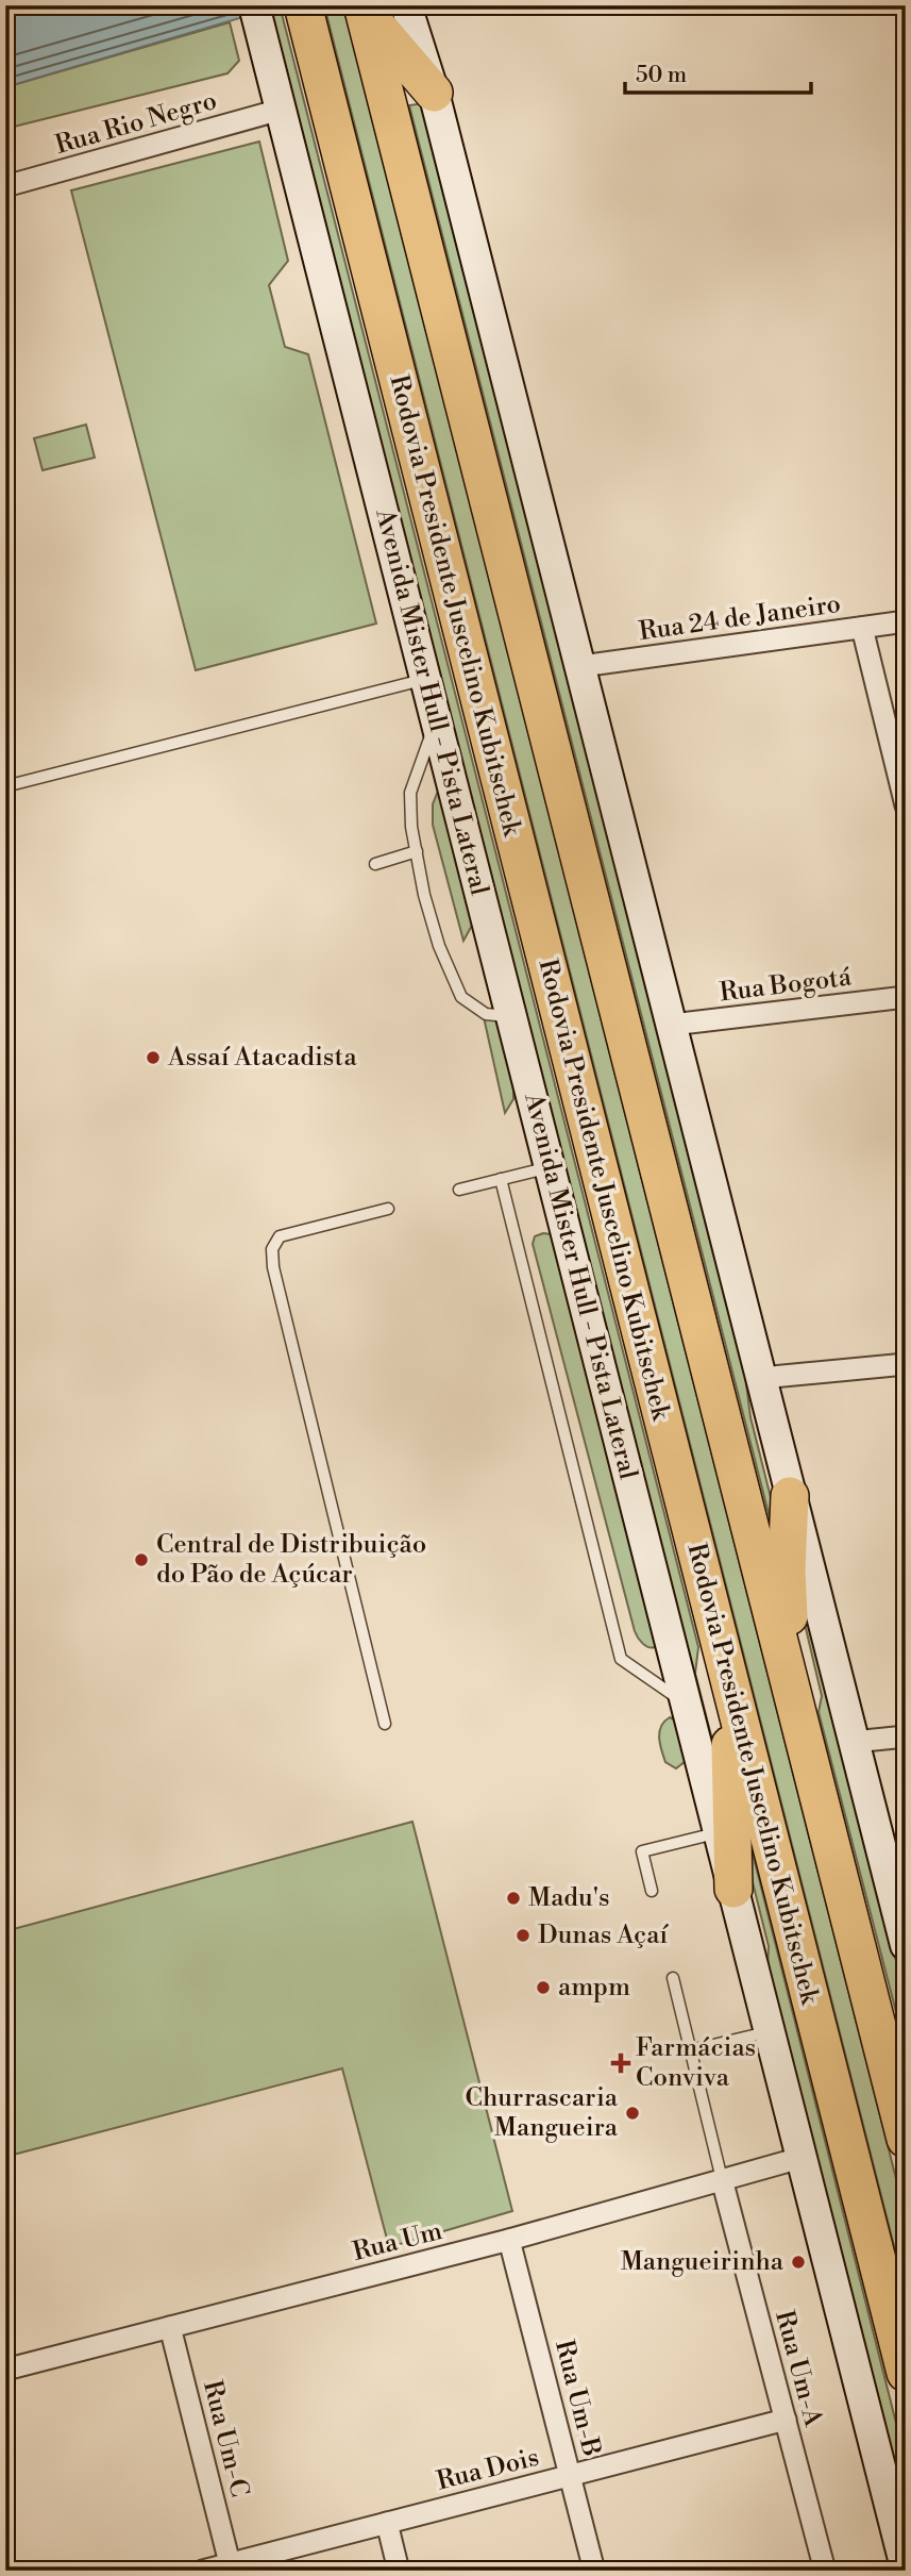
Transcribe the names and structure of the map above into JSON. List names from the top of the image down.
{
  "streets": {
    "highway": ["Rodovia Presidente Juscelino Kubitschek"],
    "main road": ["Avenida Mister Hull - Pista Lateral"],
    "street": [
      "Rua Rio Negro",
      "Rua 24 de Janeiro",
      "Rua Bogotá",
      "Rua Um",
      "Rua Um-A",
      "Rua Um-B",
      "Rua Um-C",
      "Rua Dois"
    ]
  },
  "crossings": [
    ["Rua Rio Negro", "Avenida Mister Hull - Pista Lateral"],
    ["Avenida Mister Hull - Pista Lateral", "Rua Um"],
    ["Rua Um", "Rua Um-A"],
    ["Rua Um", "Rua Um-B"],
    ["Rua Um", "Rua Um-C"],
    ["Rua Um-A", "Rua Dois"],
    ["Rua Um-B", "Rua Dois"],
    ["Rua Um-C", "Rua Dois"]
  ],
  "places": {
    "other": [
      "Assaí Atacadista",
      "Central de Distribuição do Pão de Açúcar",
      "Madu's",
      "Dunas Açaí",
      "ampm",
      "Churrascaria Mangueira",
      "Mangueirinha"
    ],
    "health": ["Farmácias Conviva"]
  },
  "scale_bar": "50 m"
}
